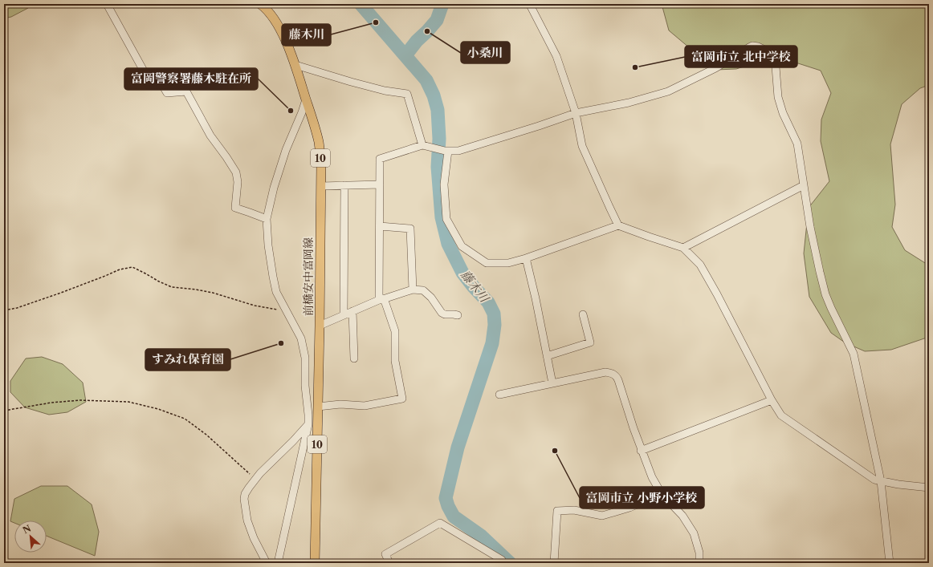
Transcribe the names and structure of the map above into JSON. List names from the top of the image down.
{
  "streets": {
    "main road": ["10", "前橋安中富岡線"]
  },
  "water": ["藤木川"],
  "places": [
    "藤木川",
    "小桑川",
    "富岡市立 北中学校",
    "富岡警察署藤木駐在所",
    "すみれ保育園",
    "富岡市立 小野小学校"
  ],
  "north": "top left"
}
